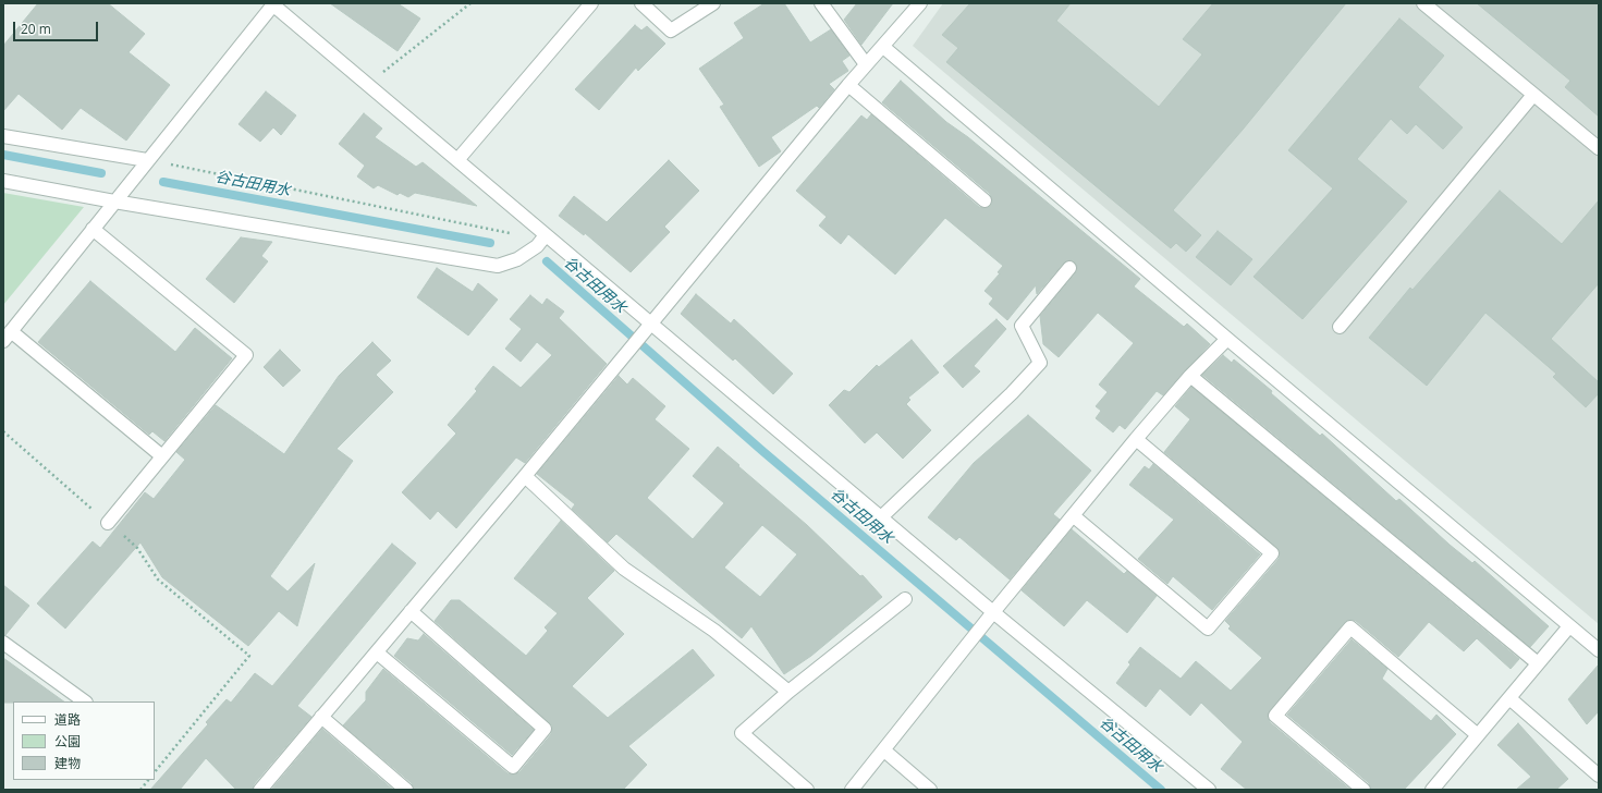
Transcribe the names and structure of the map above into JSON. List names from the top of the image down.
{
  "water": ["谷古田用水"],
  "legend": ["道路", "公園", "建物"],
  "scale_bar": "20 m"
}
